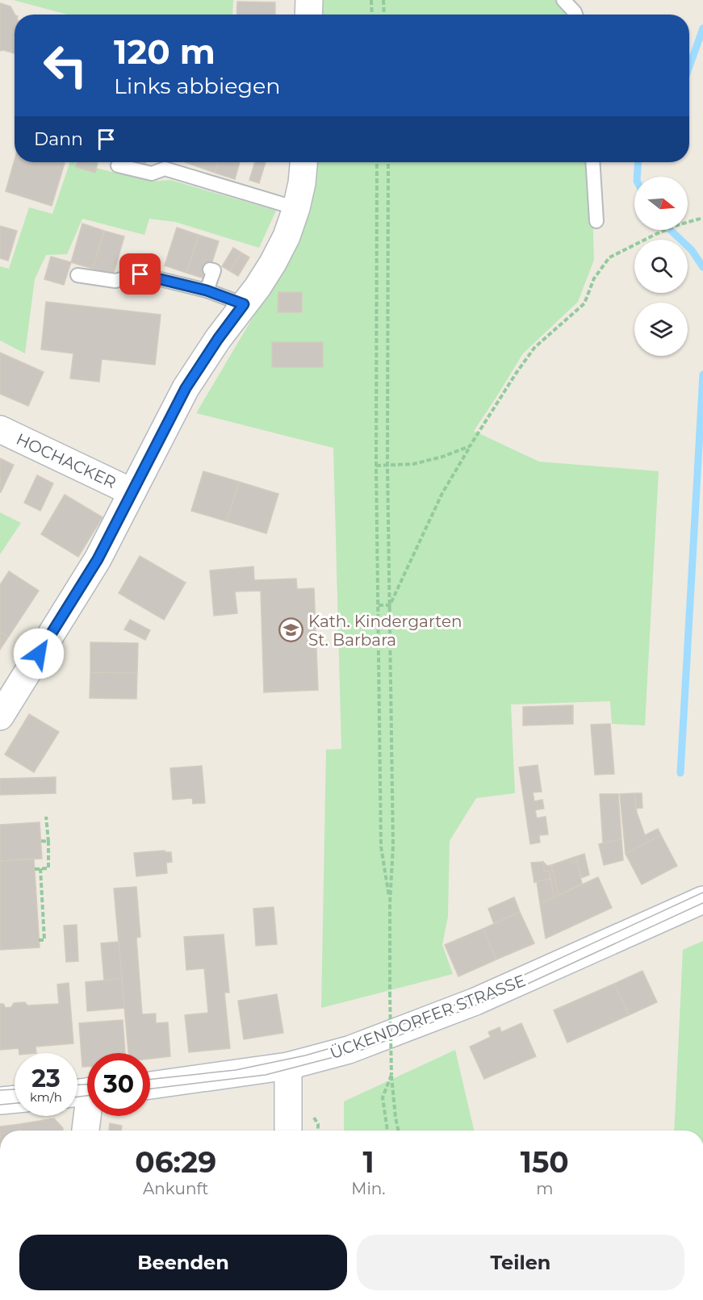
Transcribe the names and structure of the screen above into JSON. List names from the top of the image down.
{
  "streets": {
    "street": ["HOCHACKER", "ÜCKENDORFER STRASSE"]
  },
  "places": {
    "school or university": ["Kath. Kindergarten St. Barbara"]
  },
  "north": "right",
  "page": {
    "turn": ["120 m", "Links abbiegen"],
    "then": "Dann",
    "speed": "23 km/h",
    "limit": "30",
    "eta": [
      "06:29",
      "Ankunft",
      "1",
      "Min.",
      "150",
      "m"
    ],
    "buttons": ["Beenden", "Teilen"]
  }
}
